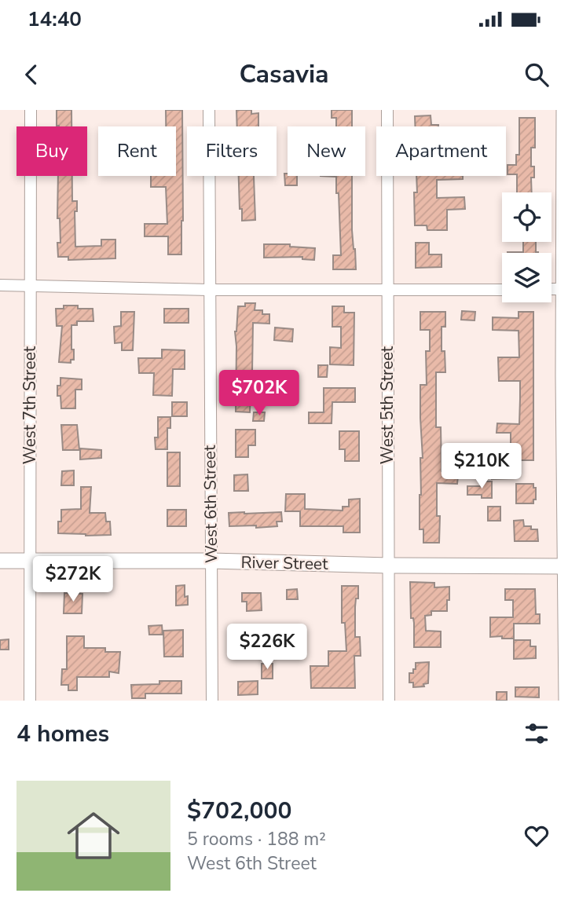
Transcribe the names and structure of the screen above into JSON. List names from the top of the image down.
{
  "streets": {
    "street": [
      "West 7th Street",
      "West 5th Street",
      "West 6th Street",
      "River Street"
    ]
  },
  "crossings": [
    ["West 7th Street", "River Street"],
    ["West 5th Street", "River Street"],
    ["West 6th Street", "River Street"]
  ],
  "page": {
    "status": "14:40",
    "header": "Casavia",
    "chip": [
      "Buy",
      "Rent",
      "Filters",
      "New",
      "Apartment"
    ],
    "price": [
      "$702K",
      "$210K",
      "$272K",
      "$226K"
    ],
    "heading": "4 homes",
    "list": [
      {
        "name": "$702,000",
        "note": "5 rooms · 188 m² · West 6th Street"
      }
    ]
  }
}
